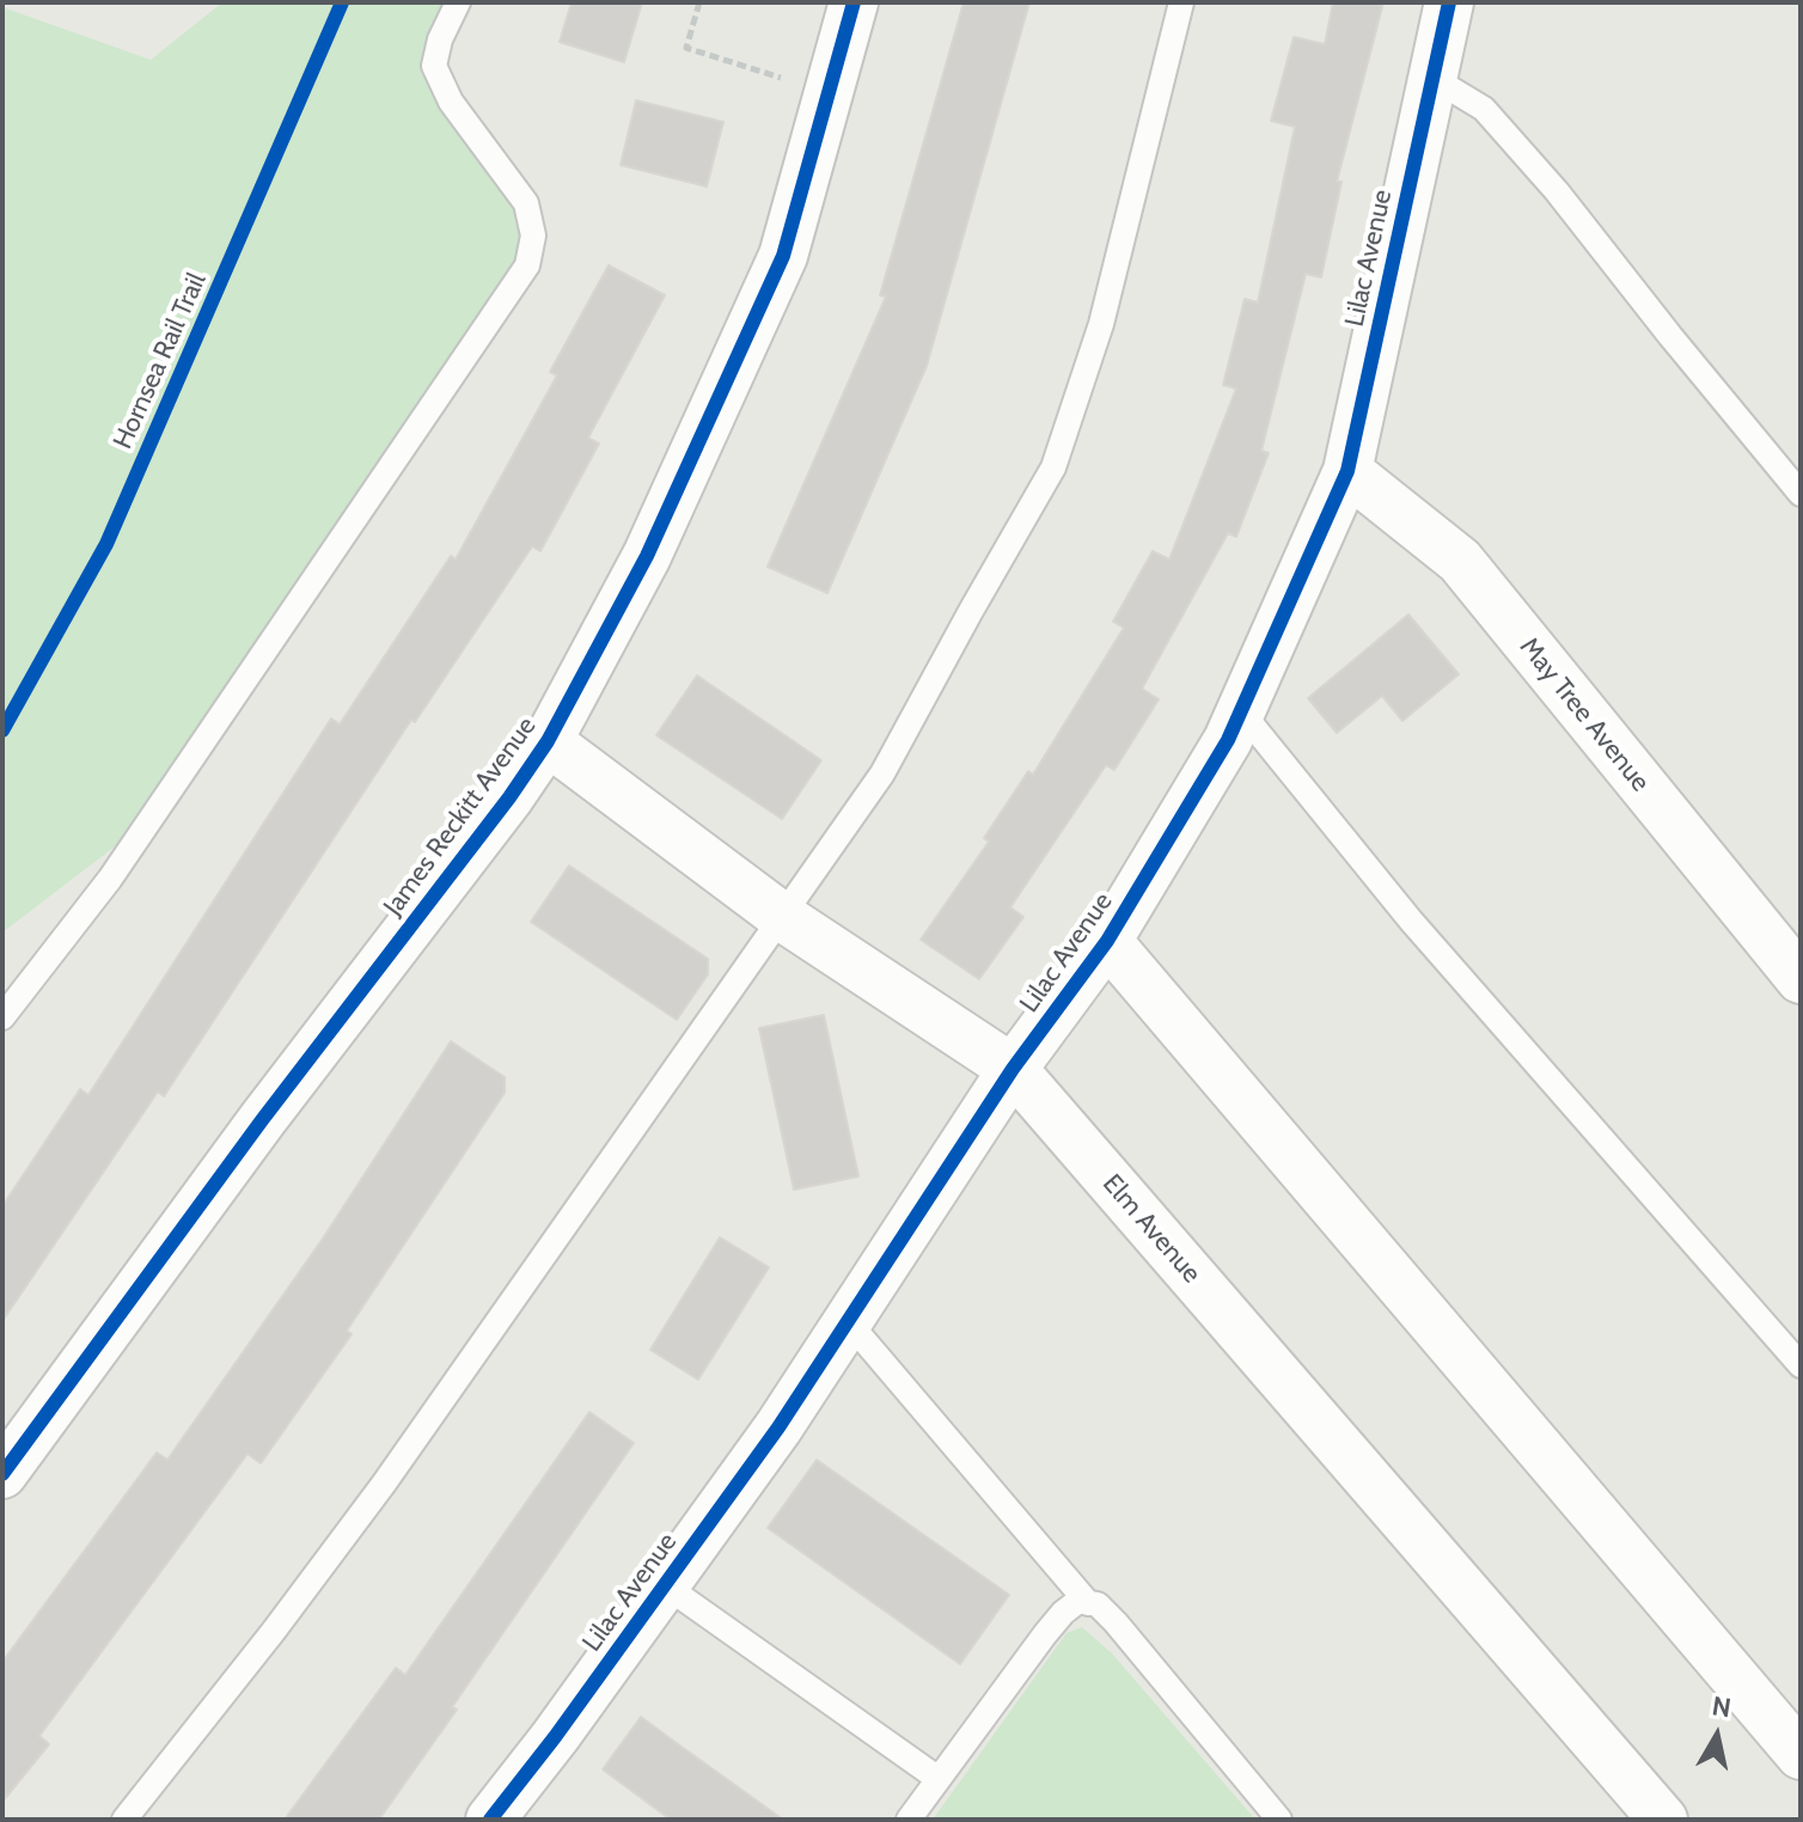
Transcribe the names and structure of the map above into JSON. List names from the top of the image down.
{
  "streets": {
    "street": [
      "Lilac Avenue",
      "May Tree Avenue",
      "James Reckitt Avenue",
      "Elm Avenue"
    ],
    "cycle path": ["Hornsea Rail Trail"]
  },
  "crossings": [
    ["Lilac Avenue", "May Tree Avenue"],
    ["Lilac Avenue", "Elm Avenue"],
    ["James Reckitt Avenue", "Elm Avenue"]
  ],
  "north": "top"
}
